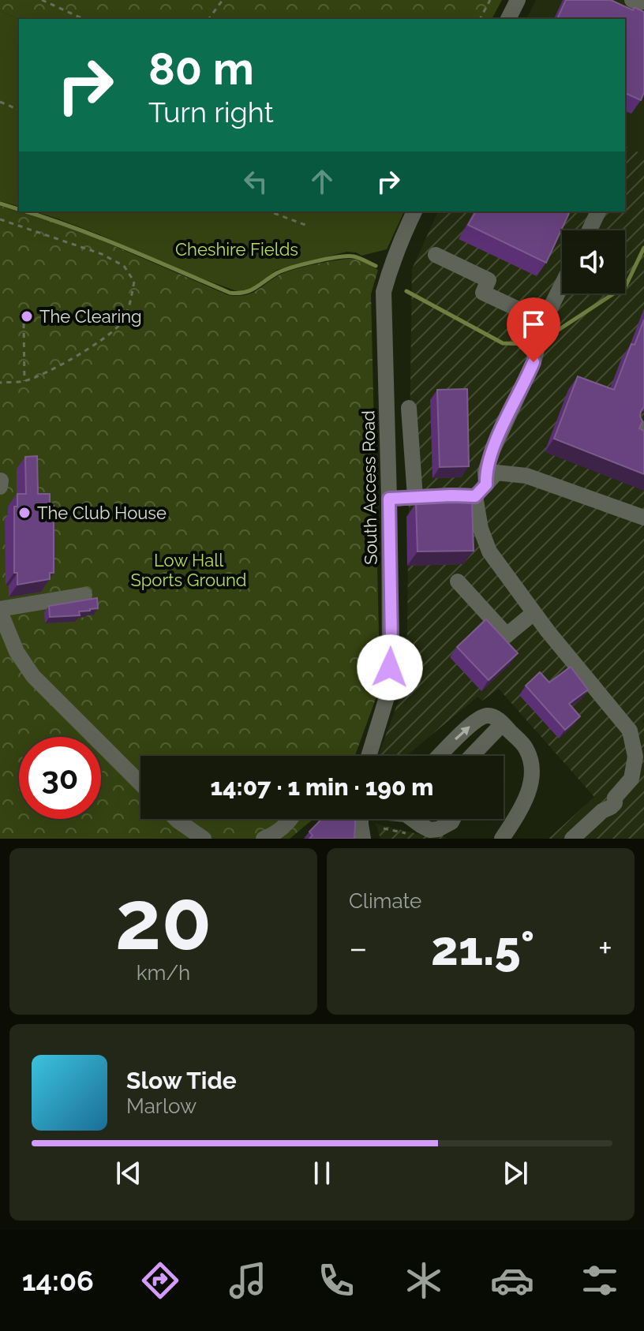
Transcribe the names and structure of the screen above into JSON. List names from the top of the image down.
{
  "streets": {
    "street": ["South Access Road"]
  },
  "parks": ["Cheshire Fields", "Low Hall Sports Ground"],
  "places": ["The Clearing", "The Club House"],
  "page": {
    "turn": ["80 m", "Turn right"],
    "limit": "30",
    "trip": "14:07 · 1 min · 190 m",
    "tile": [
      ["20", "km/h"],
      "Climate"
    ],
    "heat": ["−", "21.5°", "+"],
    "song": ["Slow Tide", "Marlow"],
    "tabs": "14:06"
  }
}
